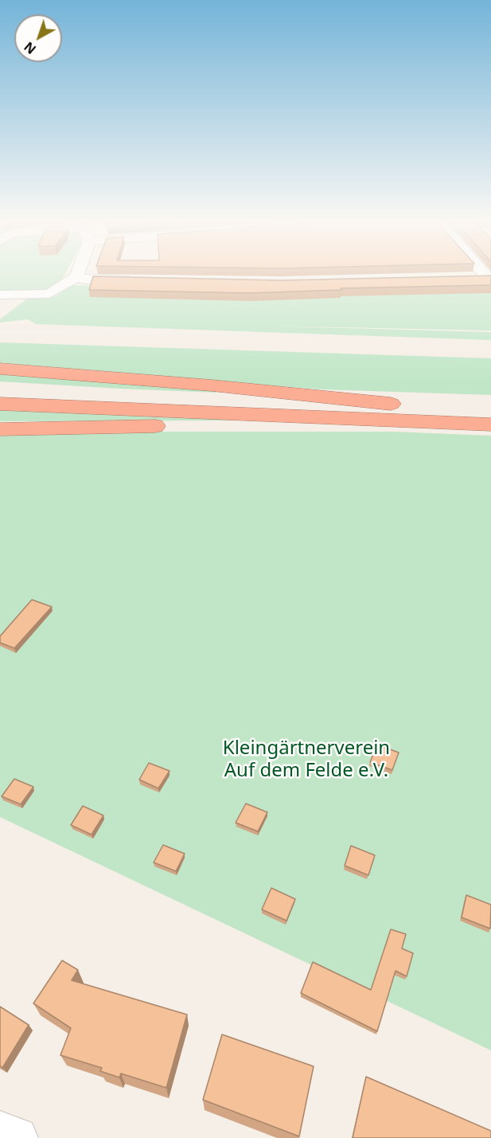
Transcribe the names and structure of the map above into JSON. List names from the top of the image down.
{
  "parks": ["Kleingärtnerverein Auf dem Felde e.V."],
  "north": "bottom left"
}
